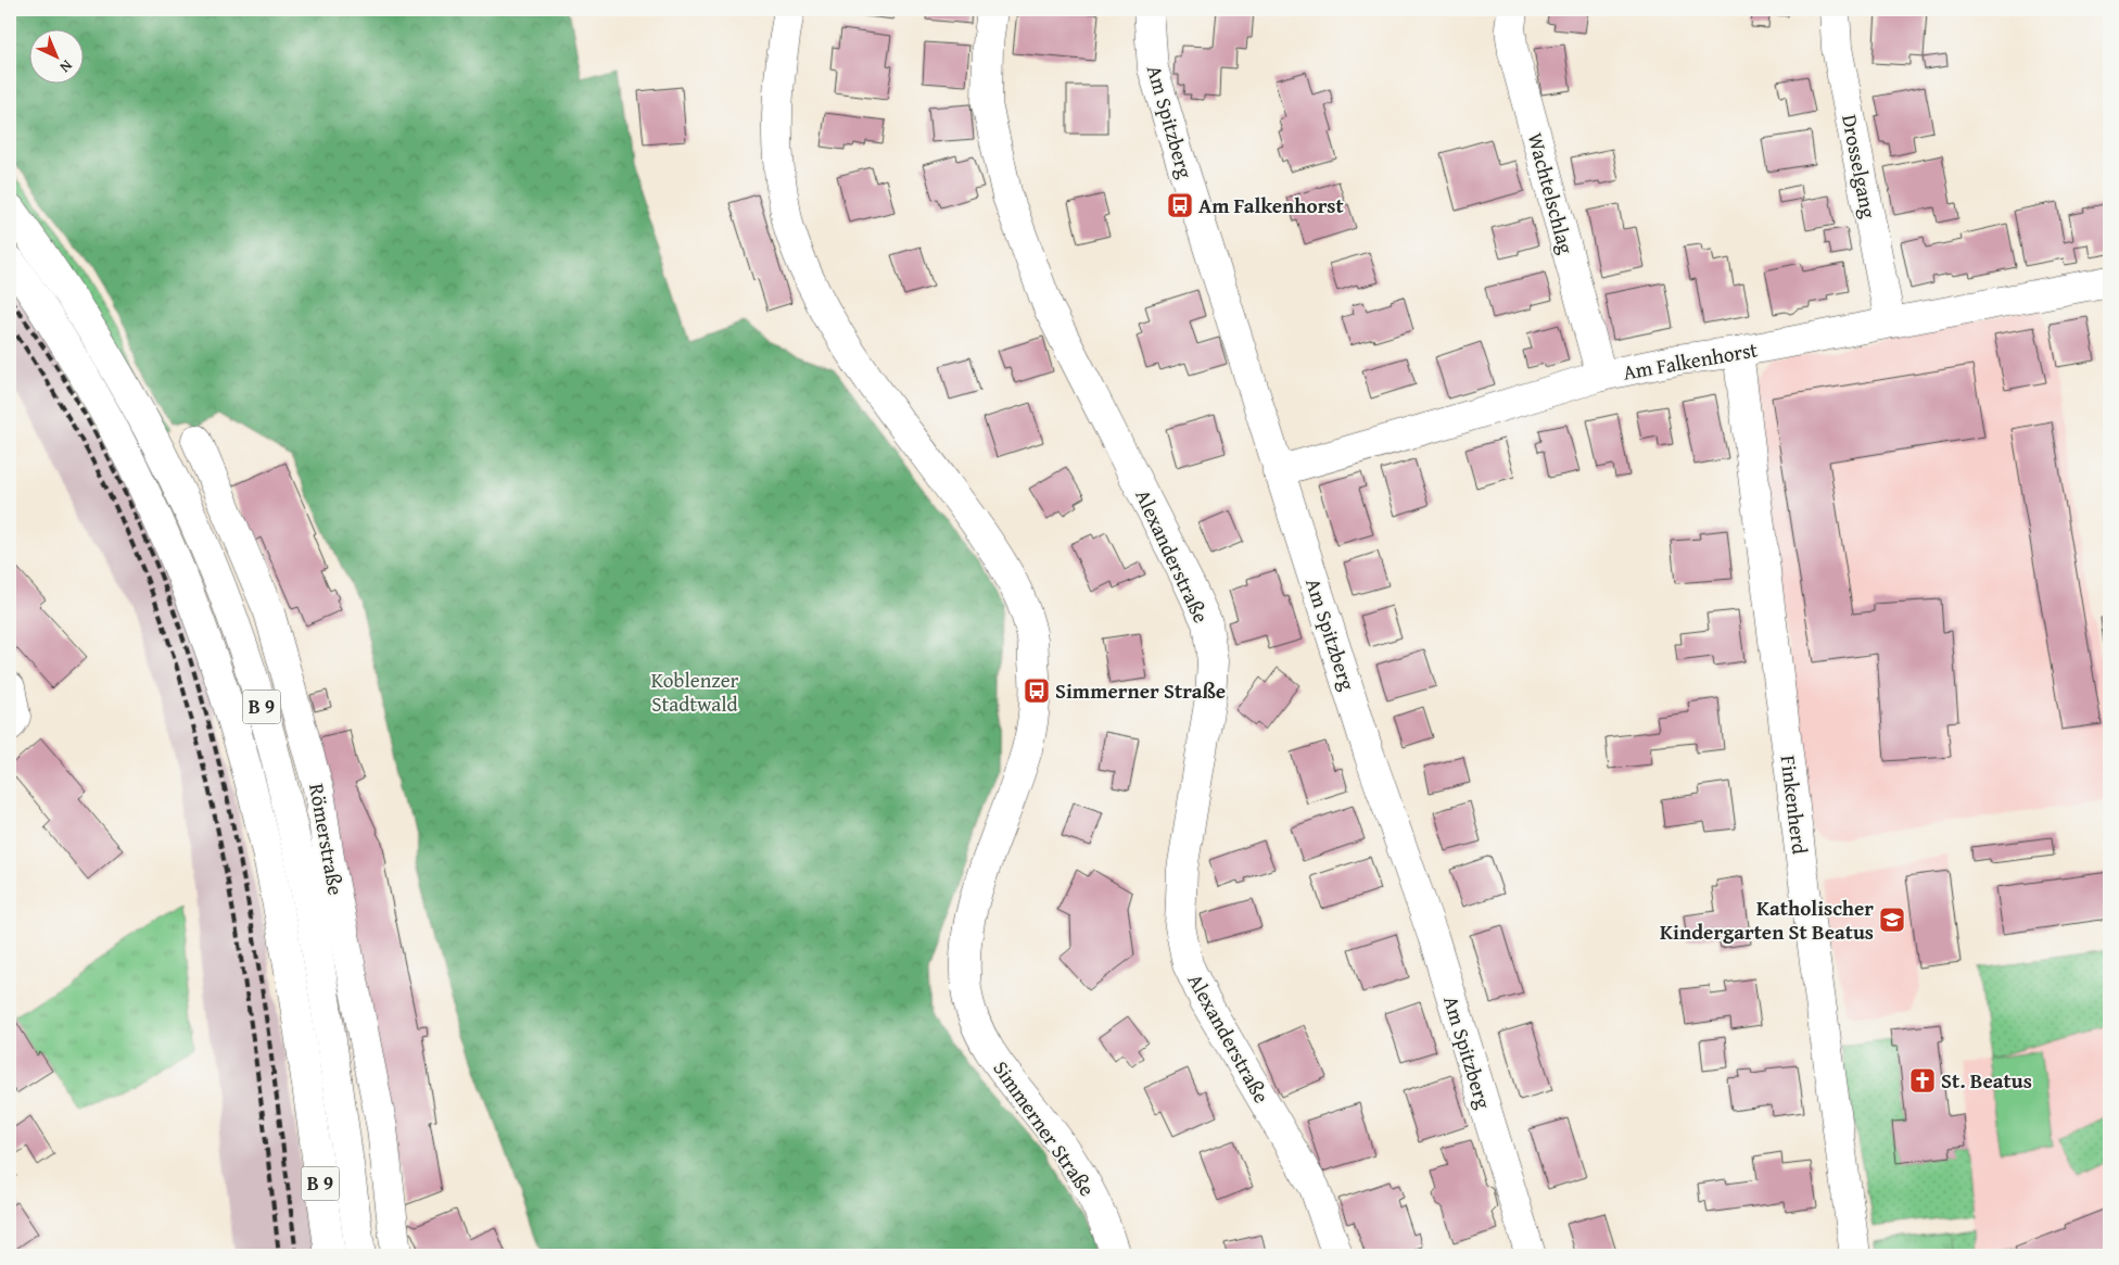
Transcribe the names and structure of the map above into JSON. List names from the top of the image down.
{
  "streets": {
    "main road": [
      "Am Spitzberg",
      "Drosselgang",
      "Wachtelschlag",
      "Am Falkenhorst",
      "Alexanderstraße",
      "B 9",
      "Finkenherd",
      "Römerstraße",
      "Simmerner Straße"
    ]
  },
  "crossings": [
    ["Am Spitzberg", "Am Falkenhorst"],
    ["Drosselgang", "Am Falkenhorst"],
    ["Wachtelschlag", "Am Falkenhorst"],
    ["Am Falkenhorst", "Finkenherd"]
  ],
  "parks": ["Koblenzer Stadtwald"],
  "places": {
    "bus stop": ["Am Falkenhorst", "Simmerner Straße"],
    "school or university": ["Katholischer Kindergarten St Beatus"],
    "church": ["St. Beatus"]
  },
  "north": "bottom right"
}
